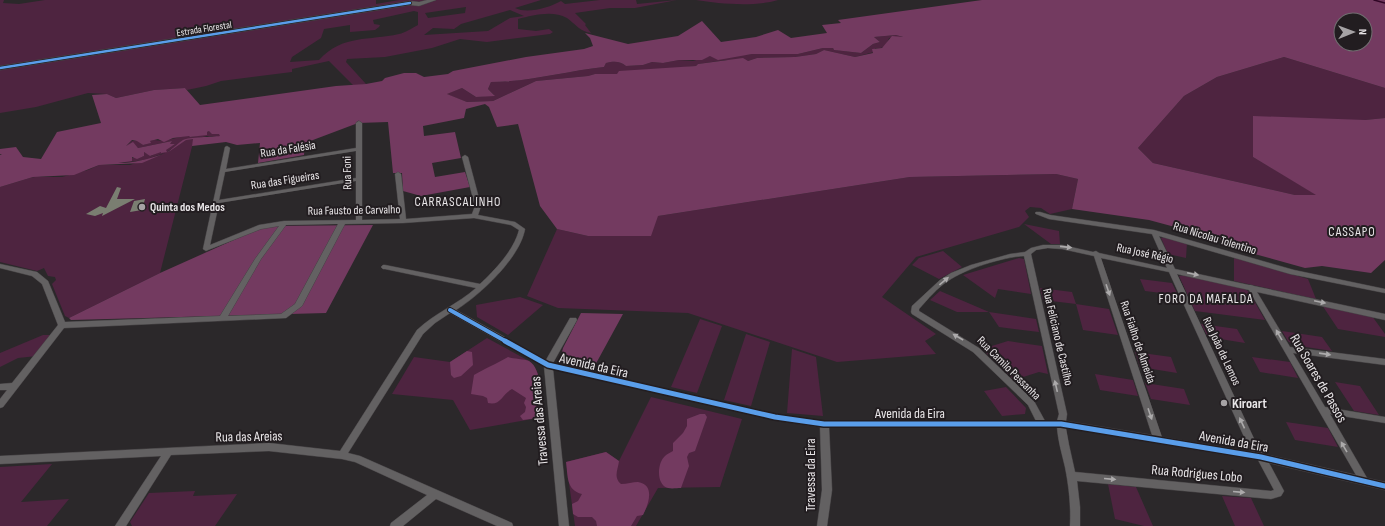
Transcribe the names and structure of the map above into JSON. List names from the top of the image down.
{
  "streets": {
    "main road": ["Estrada Florestal"],
    "street": [
      "Rua da Falésia",
      "Rua Foni",
      "Rua das Figueiras",
      "Rua Fausto de Carvalho",
      "Rua Nicolau Tolentino",
      "Rua José Régio",
      "Rua Feliciano de Castilho",
      "Rua Fialho de Almeida",
      "Rua João de Lemos",
      "Avenida da Eira",
      "Rua Camilo Pessanha",
      "Rua Soares de Passos",
      "Travessa das Areias",
      "Rua das Areias",
      "Rua Rodrigues Lobo",
      "Travessa da Eira"
    ]
  },
  "crossings": [
    ["Rua da Falésia", "Rua Foni"],
    ["Rua Foni", "Rua das Figueiras"],
    ["Rua Foni", "Rua Fausto de Carvalho"],
    ["Rua das Figueiras", "Rua Fausto de Carvalho"],
    ["Rua Fausto de Carvalho", "Avenida da Eira"],
    ["Rua Fausto de Carvalho", "Rua das Areias"],
    ["Rua Nicolau Tolentino", "Rua João de Lemos"],
    ["Rua José Régio", "Rua Feliciano de Castilho"],
    ["Rua José Régio", "Rua Fialho de Almeida"],
    ["Rua José Régio", "Rua João de Lemos"],
    ["Rua José Régio", "Rua Camilo Pessanha"],
    ["Rua José Régio", "Rua Soares de Passos"],
    ["Rua Feliciano de Castilho", "Avenida da Eira"],
    ["Rua Feliciano de Castilho", "Rua Rodrigues Lobo"],
    ["Rua Fialho de Almeida", "Avenida da Eira"],
    ["Rua João de Lemos", "Avenida da Eira"],
    ["Rua João de Lemos", "Rua Rodrigues Lobo"],
    ["Avenida da Eira", "Rua Camilo Pessanha"],
    ["Avenida da Eira", "Rua Soares de Passos"],
    ["Avenida da Eira", "Travessa das Areias"],
    ["Avenida da Eira", "Rua Rodrigues Lobo"],
    ["Avenida da Eira", "Travessa da Eira"]
  ],
  "one_way": [
    "Rua José Régio",
    "Rua Feliciano de Castilho",
    "Rua Fialho de Almeida",
    "Rua João de Lemos",
    "Rua Camilo Pessanha",
    "Rua Soares de Passos"
  ],
  "districts": ["CARRASCALINHO", "CASSAPO", "FORO DA MAFALDA"],
  "places": ["Quinta dos Medos", "Kiroart"],
  "north": "right"
}
